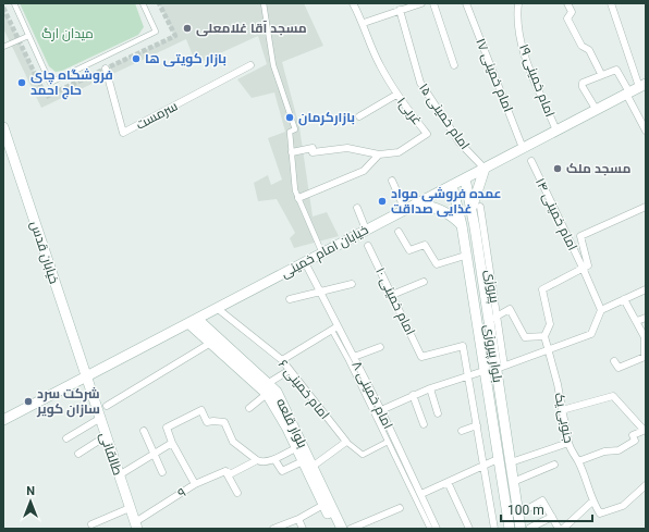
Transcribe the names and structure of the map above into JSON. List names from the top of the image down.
{
  "streets": {
    "main road": [
      "خیابان امام خمینی",
      "خیابان قدس",
      "بلوار پیروزی",
      "بلوار قلعه",
      "طالقانی"
    ],
    "street": [
      "امام خمینی ۱۷",
      "امام خمینی ۱۹",
      "غربی۱",
      "سرمست",
      "امام خمینی ۱۵",
      "امام خمینی ۱۴",
      "پیروزی",
      "امام خمینی ۱۰",
      "امام خمینی ۶",
      "امام خمینی ۸",
      "جنوبی یک",
      "۹"
    ]
  },
  "crossings": [
    ["امام خمینی ۱۷", "خیابان امام خمینی"],
    ["امام خمینی ۱۹", "خیابان امام خمینی"],
    ["امام خمینی ۱۵", "خیابان امام خمینی"],
    ["امام خمینی ۱۴", "جنوبی یک"],
    ["خیابان امام خمینی", "خیابان قدس"],
    ["خیابان امام خمینی", "بلوار پیروزی"],
    ["خیابان امام خمینی", "امام خمینی ۶"],
    ["خیابان امام خمینی", "امام خمینی ۸"],
    ["خیابان امام خمینی", "بلوار قلعه"],
    ["خیابان امام خمینی", "طالقانی"],
    ["خیابان قدس", "طالقانی"],
    ["پیروزی", "بلوار پیروزی"],
    ["طالقانی", "۹"]
  ],
  "parks": ["میدان ارگ"],
  "places": [
    "مسجد آقا غلامعلی",
    "بازار کویتی ها",
    "فروشگاه چای حاج احمد",
    "بازارکرمان",
    "مسجد ملک",
    "عمده فروشی مواد غذایی صداقت",
    "شرکت سرد سازان کویر"
  ],
  "scale_bar": "100 m",
  "north": "top"
}
